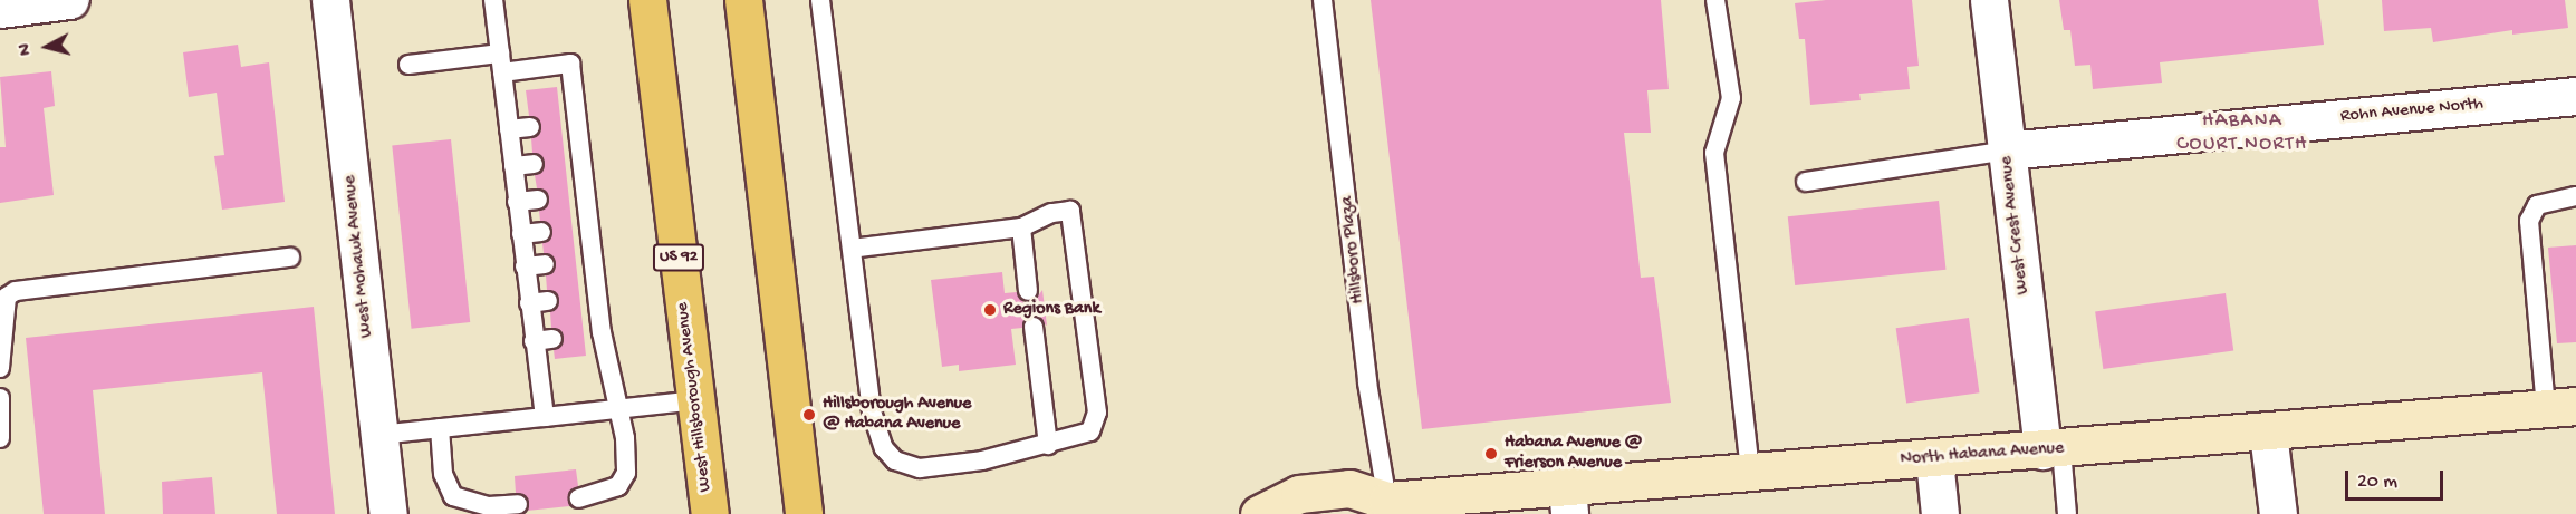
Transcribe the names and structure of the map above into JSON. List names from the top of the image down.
{
  "streets": {
    "main road": ["US 92", "West Hillsborough Avenue"],
    "street": [
      "Rohn Avenue North",
      "West Crest Avenue",
      "West Mohawk Avenue",
      "North Habana Avenue"
    ],
    "lane": ["Hillsboro Plaza"]
  },
  "crossings": [
    ["Rohn Avenue North", "West Crest Avenue"],
    ["West Crest Avenue", "North Habana Avenue"],
    ["Hillsboro Plaza", "North Habana Avenue"]
  ],
  "districts": ["HABANA COURT NORTH"],
  "places": ["Regions Bank", "Hillsborough Avenue @ Habana Avenue", "Habana Avenue @ Frierson Avenue"],
  "scale_bar": "20 m",
  "north": "left"
}
